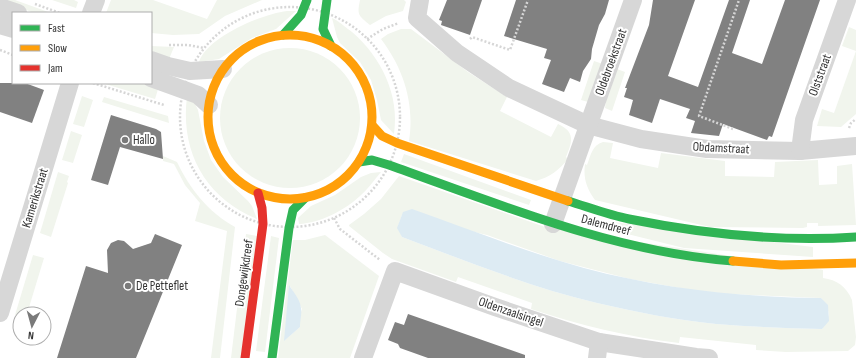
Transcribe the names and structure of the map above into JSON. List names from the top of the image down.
{
  "streets": {
    "street": [
      "Oldebroekstraat",
      "Olststraat",
      "Obdamstraat",
      "Kamerikstraat",
      "Dalemdreef",
      "Dongewijkdreef",
      "Oldenzaalsingel"
    ]
  },
  "crossings": [
    ["Oldebroekstraat", "Obdamstraat"],
    ["Olststraat", "Obdamstraat"]
  ],
  "places": ["Hallo", "De Petteflet"],
  "legend": ["Fast", "Slow", "Jam"],
  "north": "bottom"
}
